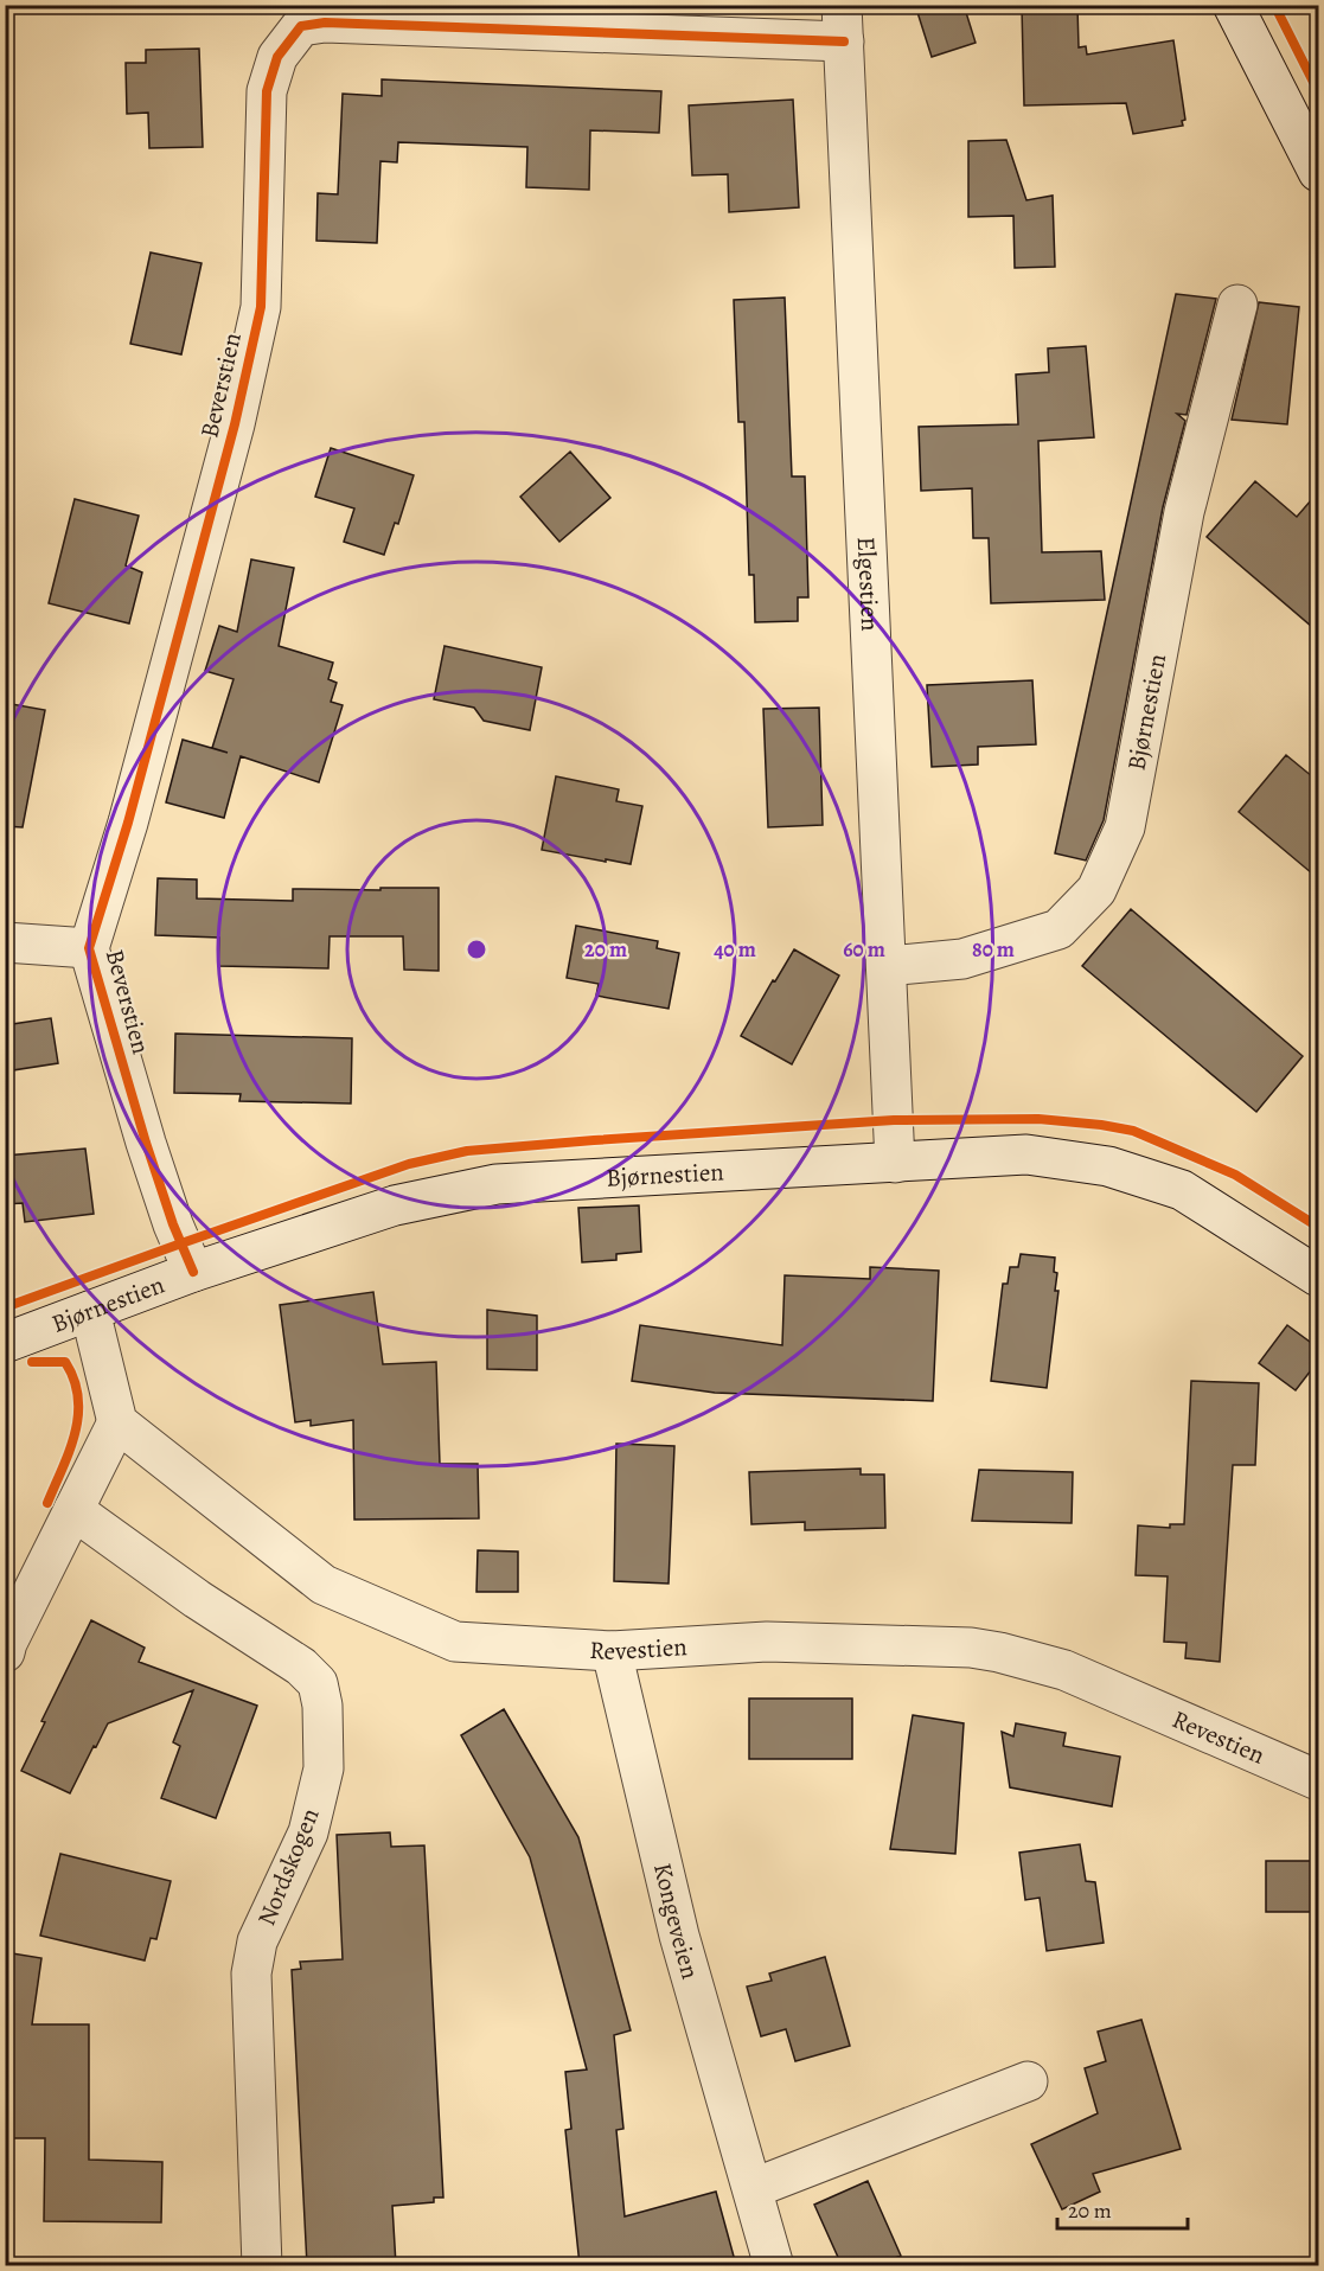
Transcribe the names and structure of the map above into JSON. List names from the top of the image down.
{
  "streets": {
    "street": [
      "Beverstien",
      "Elgestien",
      "Bjørnestien",
      "Revestien",
      "Nordskogen",
      "Kongeveien"
    ]
  },
  "crossings": [
    ["Beverstien", "Elgestien"],
    ["Beverstien", "Bjørnestien"],
    ["Elgestien", "Bjørnestien"],
    ["Revestien", "Kongeveien"]
  ],
  "scale_bar": "20 m",
  "rings": [
    "20 m",
    "40 m",
    "60 m",
    "80 m"
  ]
}
